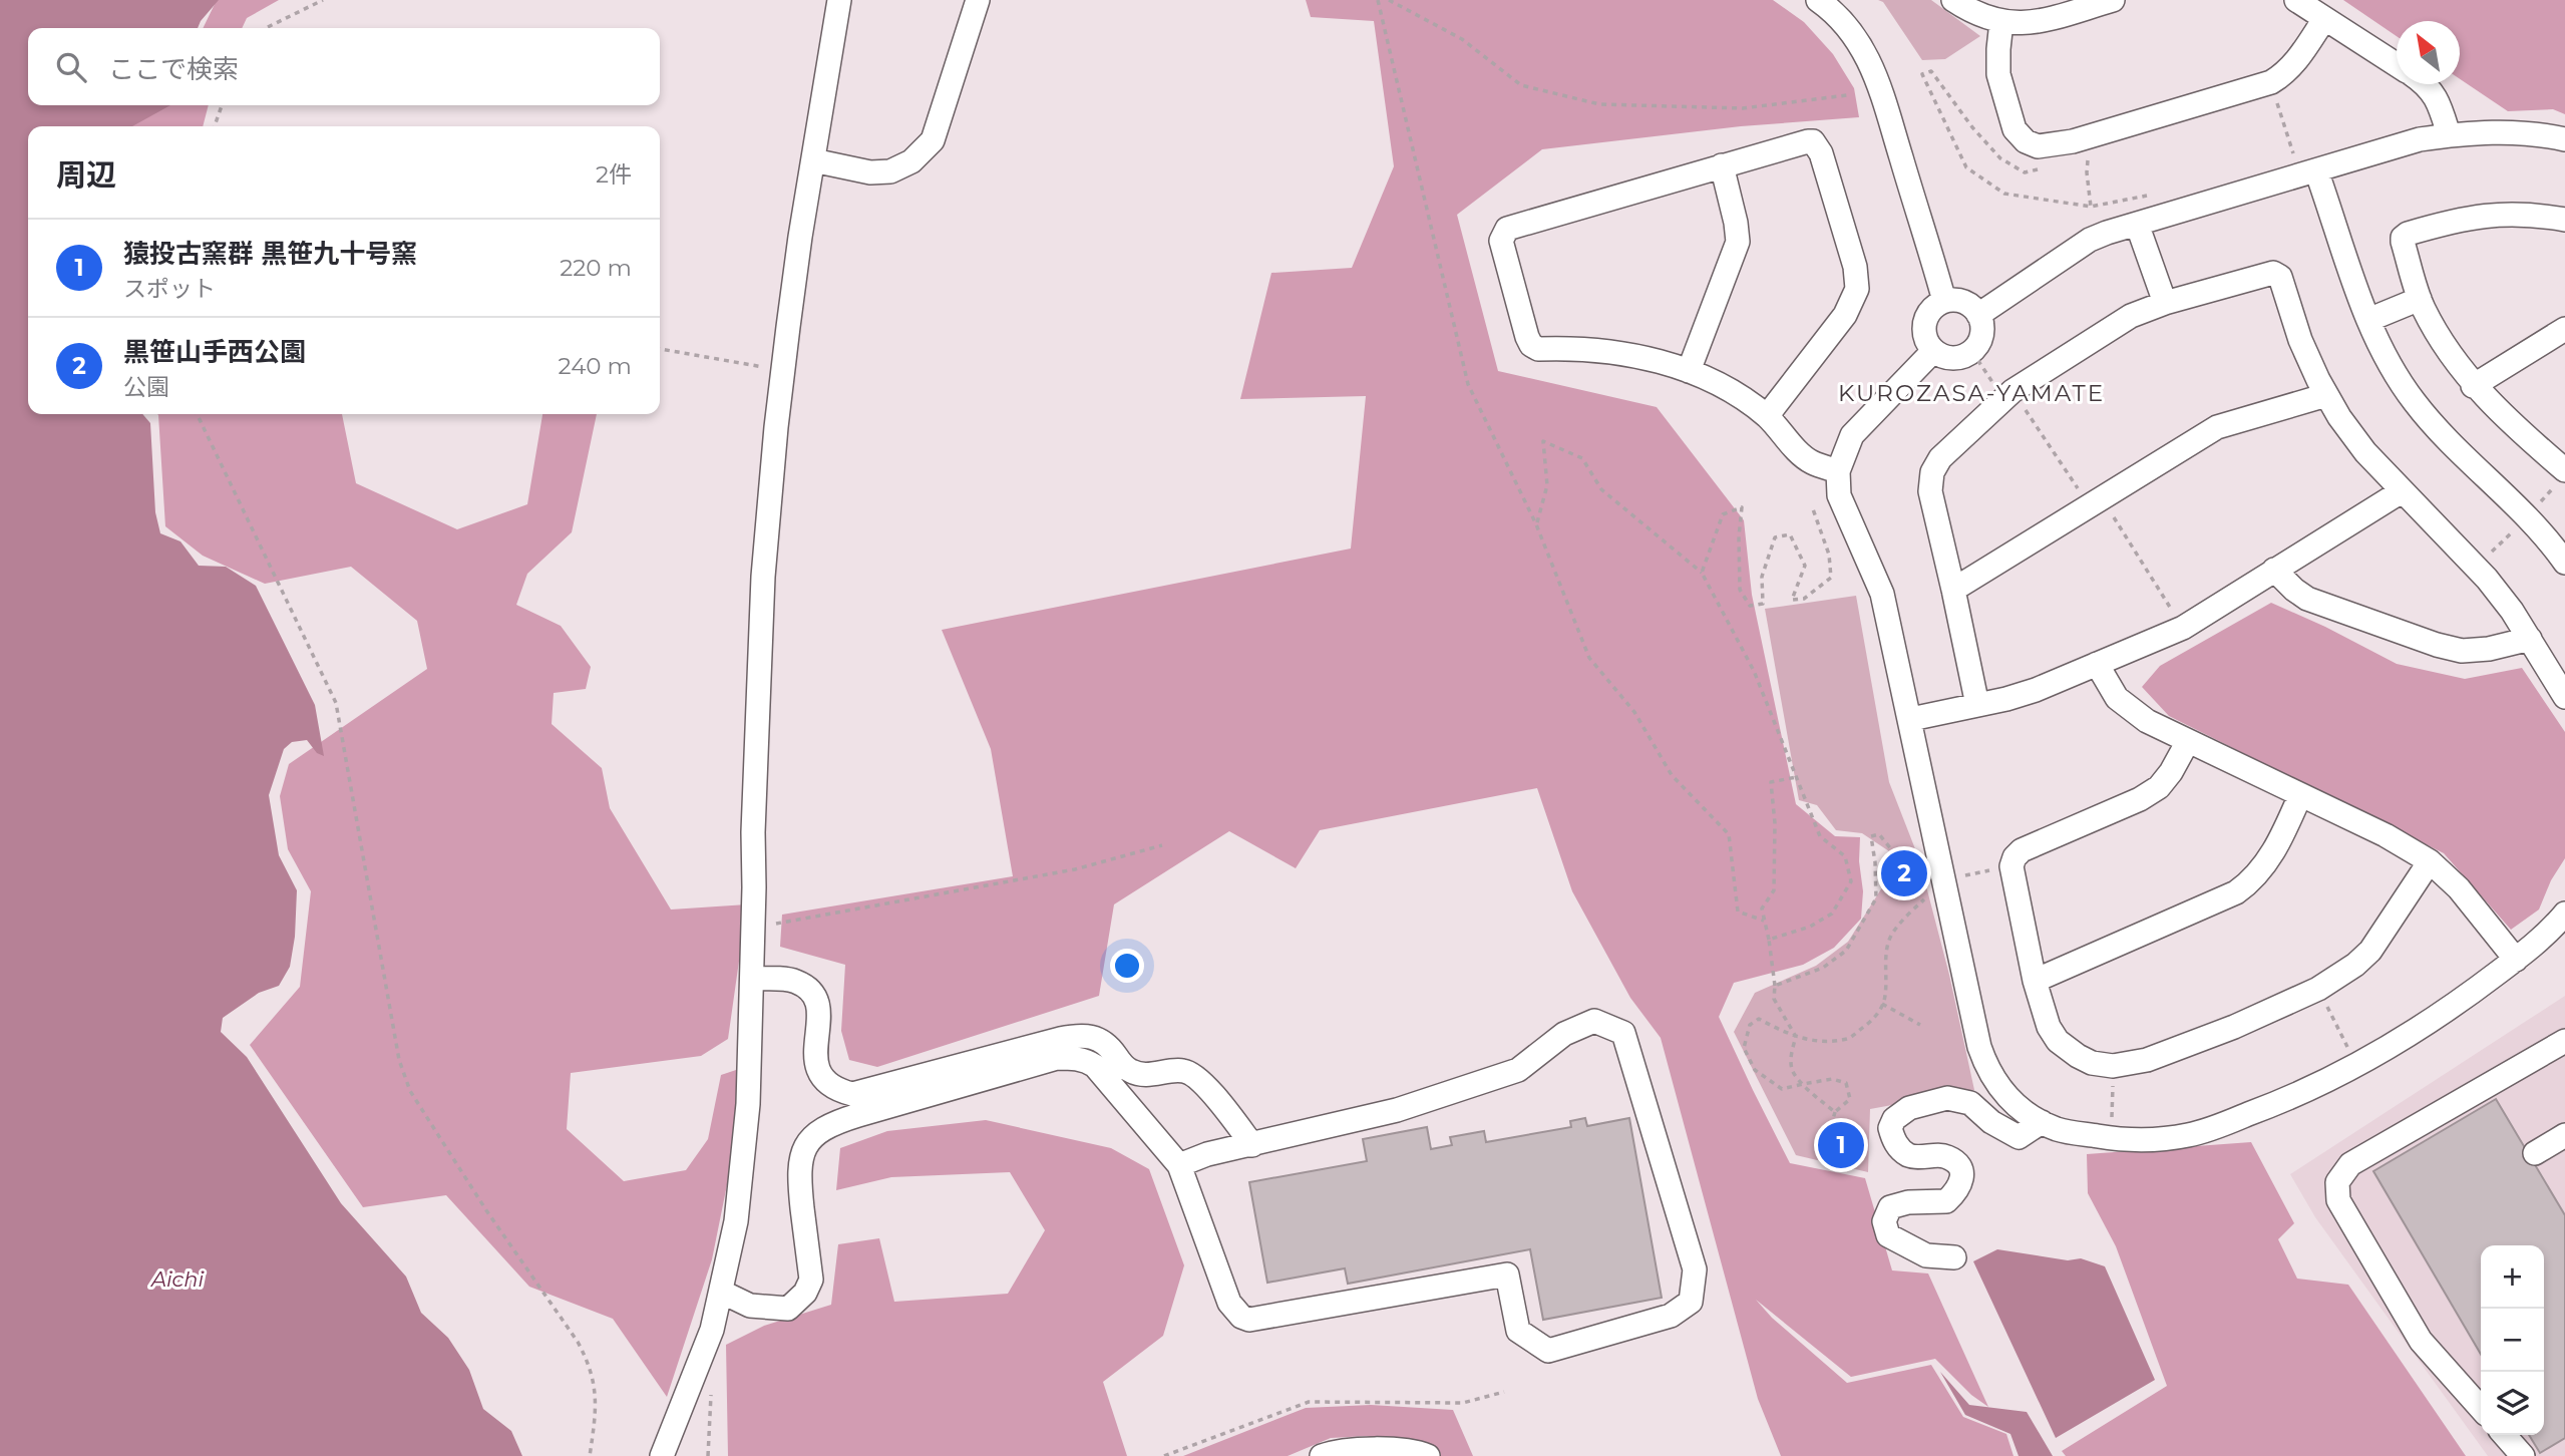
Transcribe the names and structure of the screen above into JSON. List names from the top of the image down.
{
  "districts": ["KUROZASA-YAMATE"],
  "water": ["Aichi"],
  "north": "top left",
  "page": {
    "search": "ここで検索",
    "heading": ["周辺", "2件"],
    "list": [
      {
        "mark": "1",
        "name": "猿投古窯群 黒笹九十号窯",
        "note": "スポット",
        "value": "220 m"
      },
      {
        "mark": "2",
        "name": "黒笹山手西公園",
        "note": "公園",
        "value": "240 m"
      }
    ],
    "pins": ["2", "1"],
    "map_buttons": ["+", "−"]
  }
}
